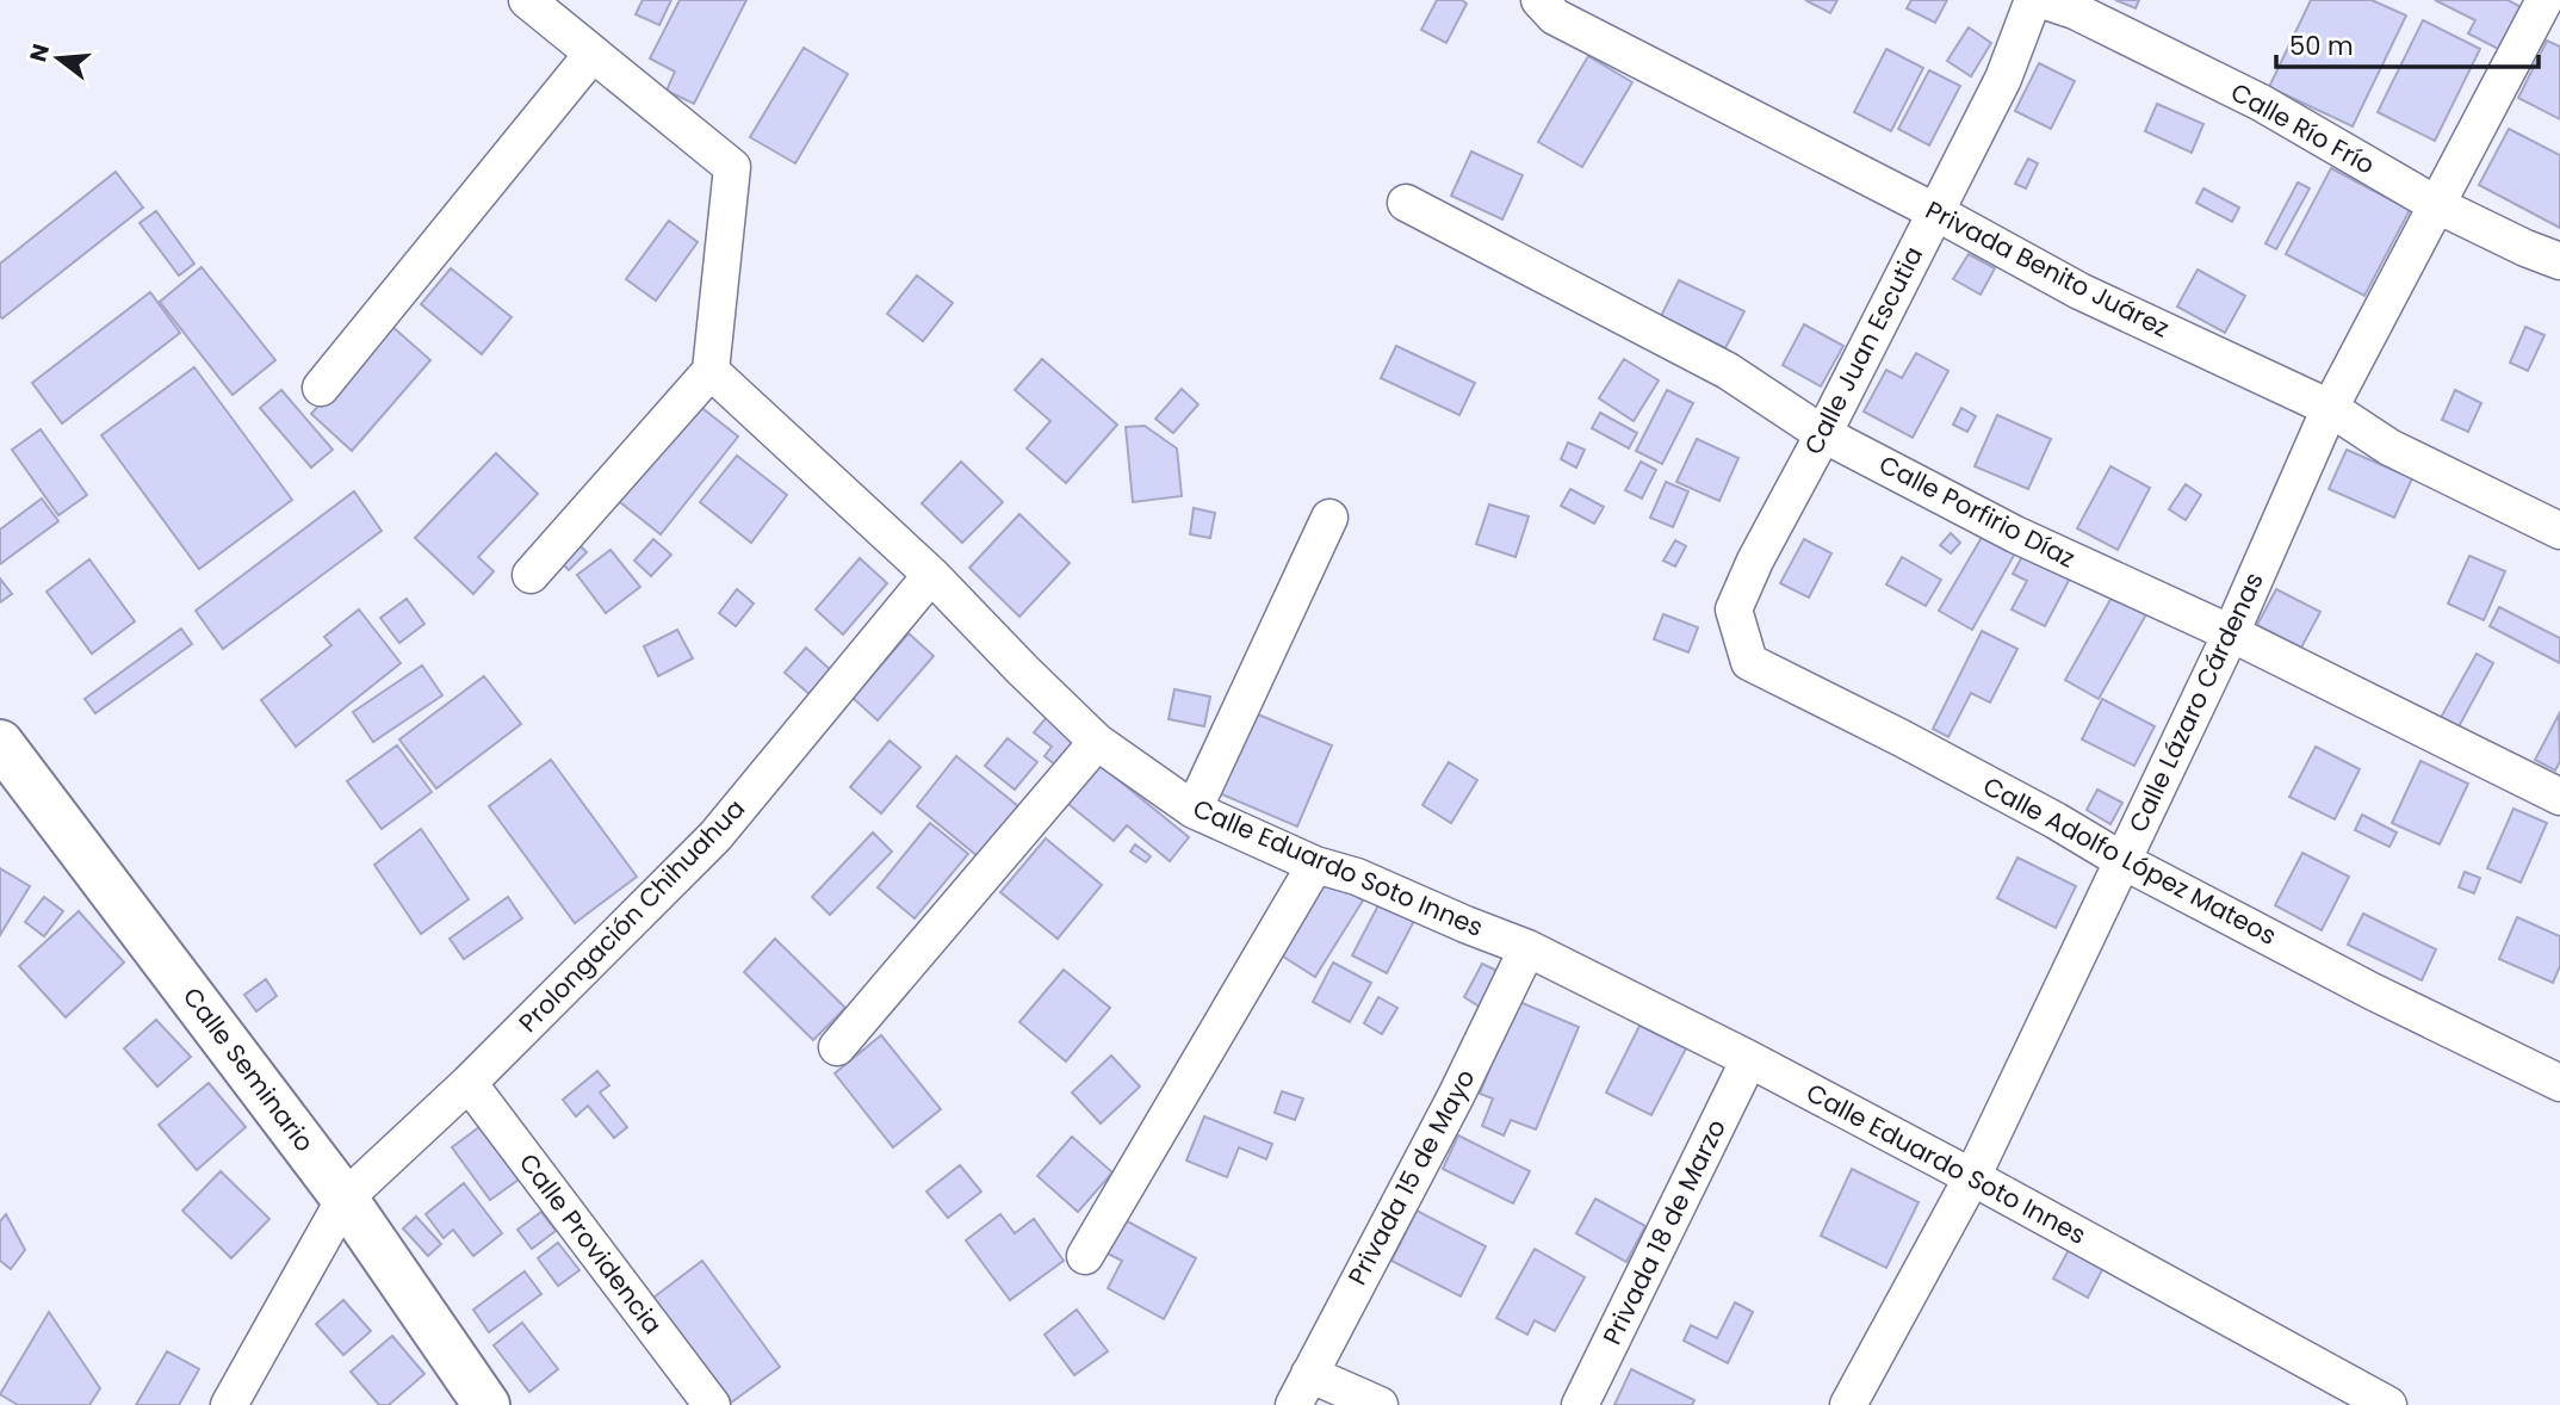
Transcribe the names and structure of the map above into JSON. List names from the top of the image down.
{
  "streets": {
    "street": [
      "Calle Río Frío",
      "Privada Benito Juárez",
      "Calle Juan Escutia",
      "Calle Porfirio Díaz",
      "Calle Lázaro Cárdenas",
      "Calle Adolfo López Mateos",
      "Calle Eduardo Soto Innes",
      "Prolongación Chihuahua",
      "Calle Seminario",
      "Privada 15 de Mayo",
      "Privada 18 de Marzo",
      "Calle Providencia"
    ]
  },
  "crossings": [
    ["Calle Río Frío", "Calle Lázaro Cárdenas"],
    ["Privada Benito Juárez", "Calle Juan Escutia"],
    ["Privada Benito Juárez", "Calle Lázaro Cárdenas"],
    ["Calle Juan Escutia", "Calle Porfirio Díaz"],
    ["Calle Juan Escutia", "Calle Adolfo López Mateos"],
    ["Calle Porfirio Díaz", "Calle Lázaro Cárdenas"],
    ["Calle Lázaro Cárdenas", "Calle Adolfo López Mateos"],
    ["Calle Lázaro Cárdenas", "Calle Eduardo Soto Innes"],
    ["Calle Eduardo Soto Innes", "Prolongación Chihuahua"],
    ["Calle Eduardo Soto Innes", "Privada 15 de Mayo"],
    ["Calle Eduardo Soto Innes", "Privada 18 de Marzo"],
    ["Prolongación Chihuahua", "Calle Seminario"],
    ["Prolongación Chihuahua", "Calle Providencia"]
  ],
  "scale_bar": "50 m",
  "north": "left"
}
